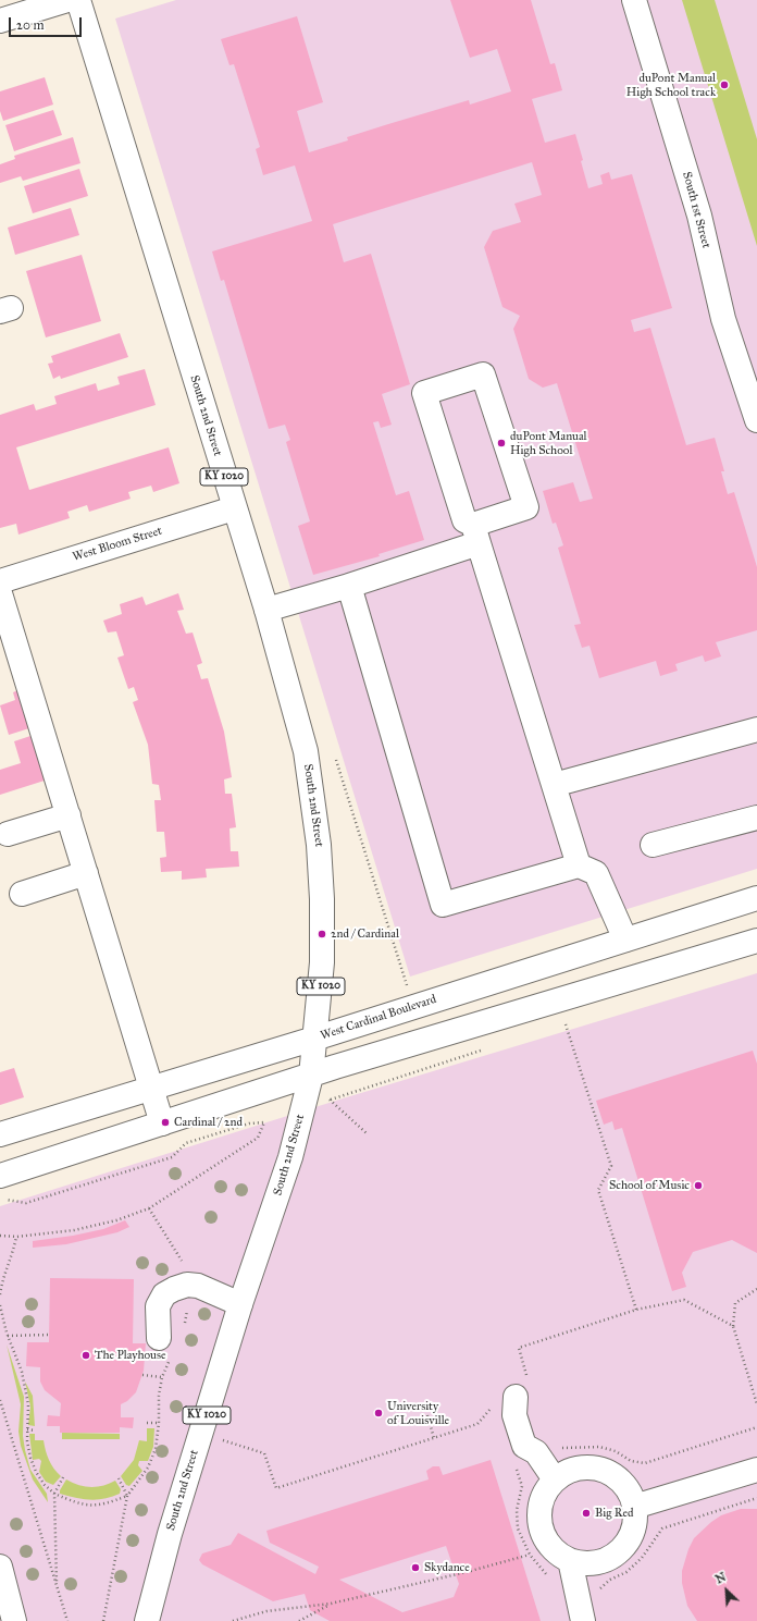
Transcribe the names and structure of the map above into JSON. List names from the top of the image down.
{
  "streets": {
    "main road": [
      "South 1st Street",
      "South 2nd Street",
      "KY 1020",
      "West Bloom Street",
      "West Cardinal Boulevard"
    ]
  },
  "crossings": [
    ["South 2nd Street", "West Bloom Street"],
    ["South 2nd Street", "West Cardinal Boulevard"]
  ],
  "places": [
    "duPont Manual High School track",
    "duPont Manual High School",
    "2nd / Cardinal",
    "Cardinal / 2nd",
    "School of Music",
    "The Playhouse",
    "University of Louisville",
    "Big Red",
    "Skydance"
  ],
  "scale_bar": "20 m",
  "north": "top left"
}
